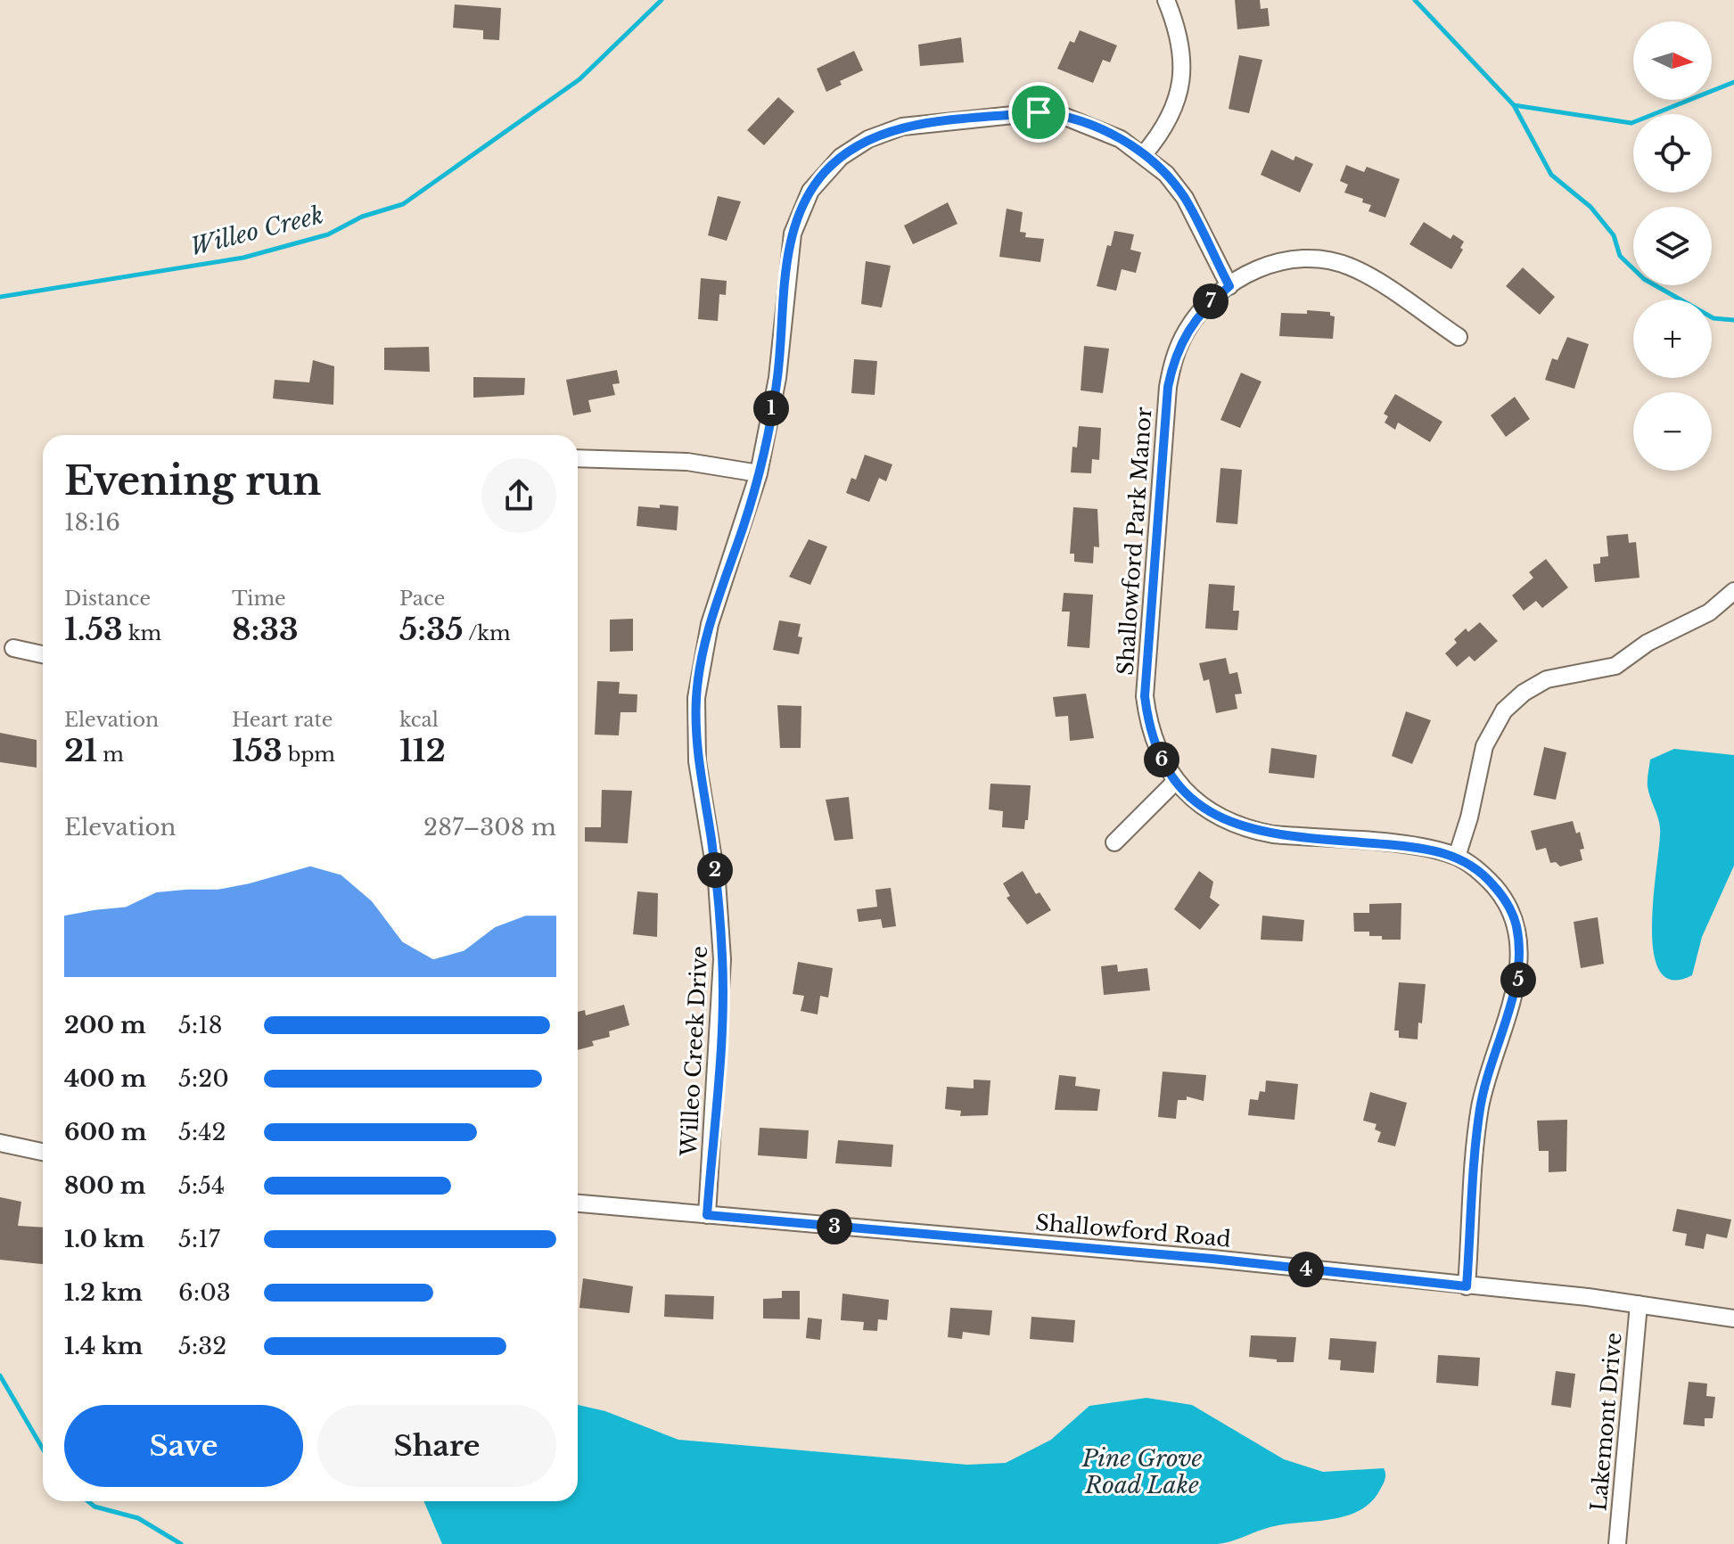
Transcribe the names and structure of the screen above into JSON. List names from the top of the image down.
{
  "streets": {
    "street": [
      "Shallowford Park Manor",
      "Willeo Creek Drive",
      "Shallowford Road",
      "Lakemont Drive"
    ]
  },
  "crossings": [
    ["Shallowford Park Manor", "Willeo Creek Drive"],
    ["Shallowford Park Manor", "Shallowford Road"],
    ["Willeo Creek Drive", "Shallowford Road"],
    ["Shallowford Road", "Lakemont Drive"]
  ],
  "water": ["Willeo Creek", "Pine Grove Road Lake"],
  "north": "right",
  "page": {
    "map_buttons": ["+", "−"],
    "pins": [
      "7",
      "1",
      "6",
      "2",
      "5",
      "3",
      "4"
    ],
    "heading": ["Evening run", "18:16"],
    "stats": [
      ["Distance", "1.53 km"],
      ["Time", "8:33"],
      ["Pace", "5:35 /km"],
      ["Elevation", "21 m"],
      ["Heart rate", "153 bpm"],
      ["kcal", "112"]
    ],
    "chart": ["Elevation", "287–308 m"],
    "list": [
      {
        "name": "200 m",
        "note": "5:18"
      },
      {
        "name": "400 m",
        "note": "5:20"
      },
      {
        "name": "600 m",
        "note": "5:42"
      },
      {
        "name": "800 m",
        "note": "5:54"
      },
      {
        "name": "1.0 km",
        "note": "5:17"
      },
      {
        "name": "1.2 km",
        "note": "6:03"
      },
      {
        "name": "1.4 km",
        "note": "5:32"
      }
    ],
    "buttons": ["Save", "Share"]
  }
}
